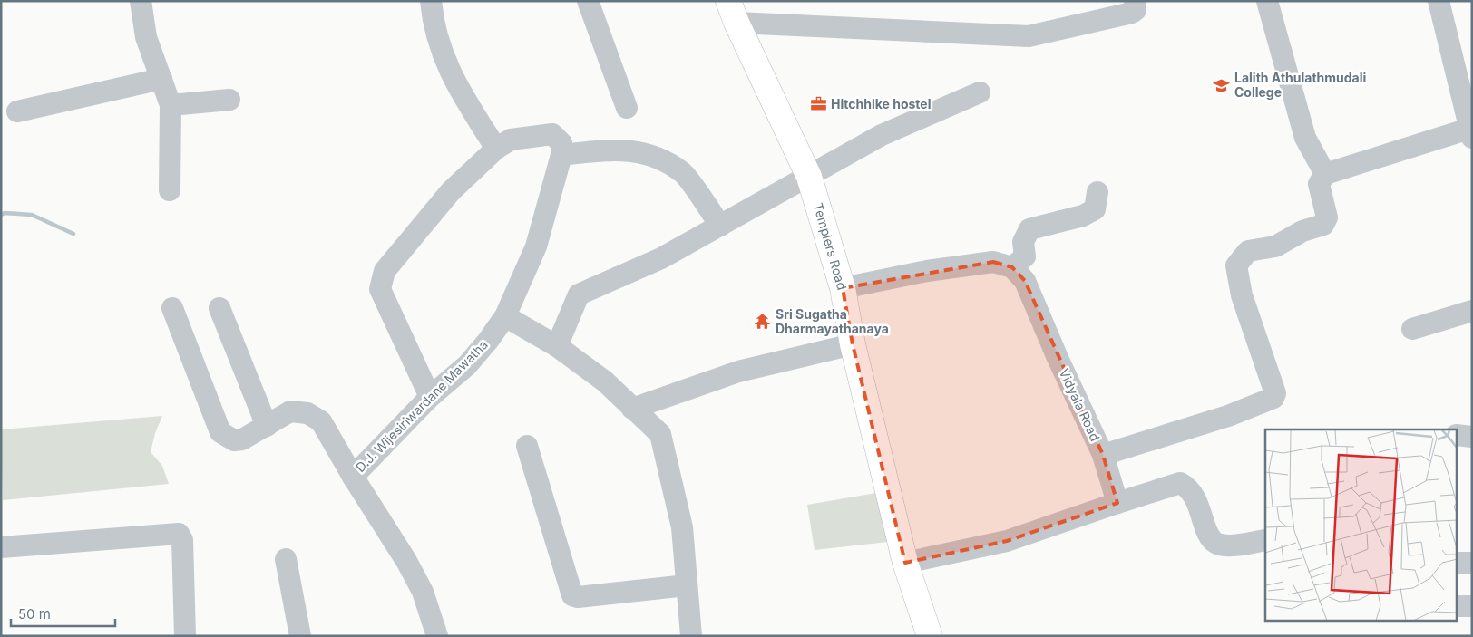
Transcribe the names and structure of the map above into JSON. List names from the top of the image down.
{
  "streets": {
    "main road": ["Templers Road"],
    "street": ["Vidyala Road", "D.J. Wijesiriwardane Mawatha"]
  },
  "places": {
    "school or university": ["Lalith Athulathmudali College"],
    "office": ["Hitchhike hostel"],
    "temple": ["Sri Sugatha Dharmayathanaya"]
  },
  "scale_bar": "50 m"
}
